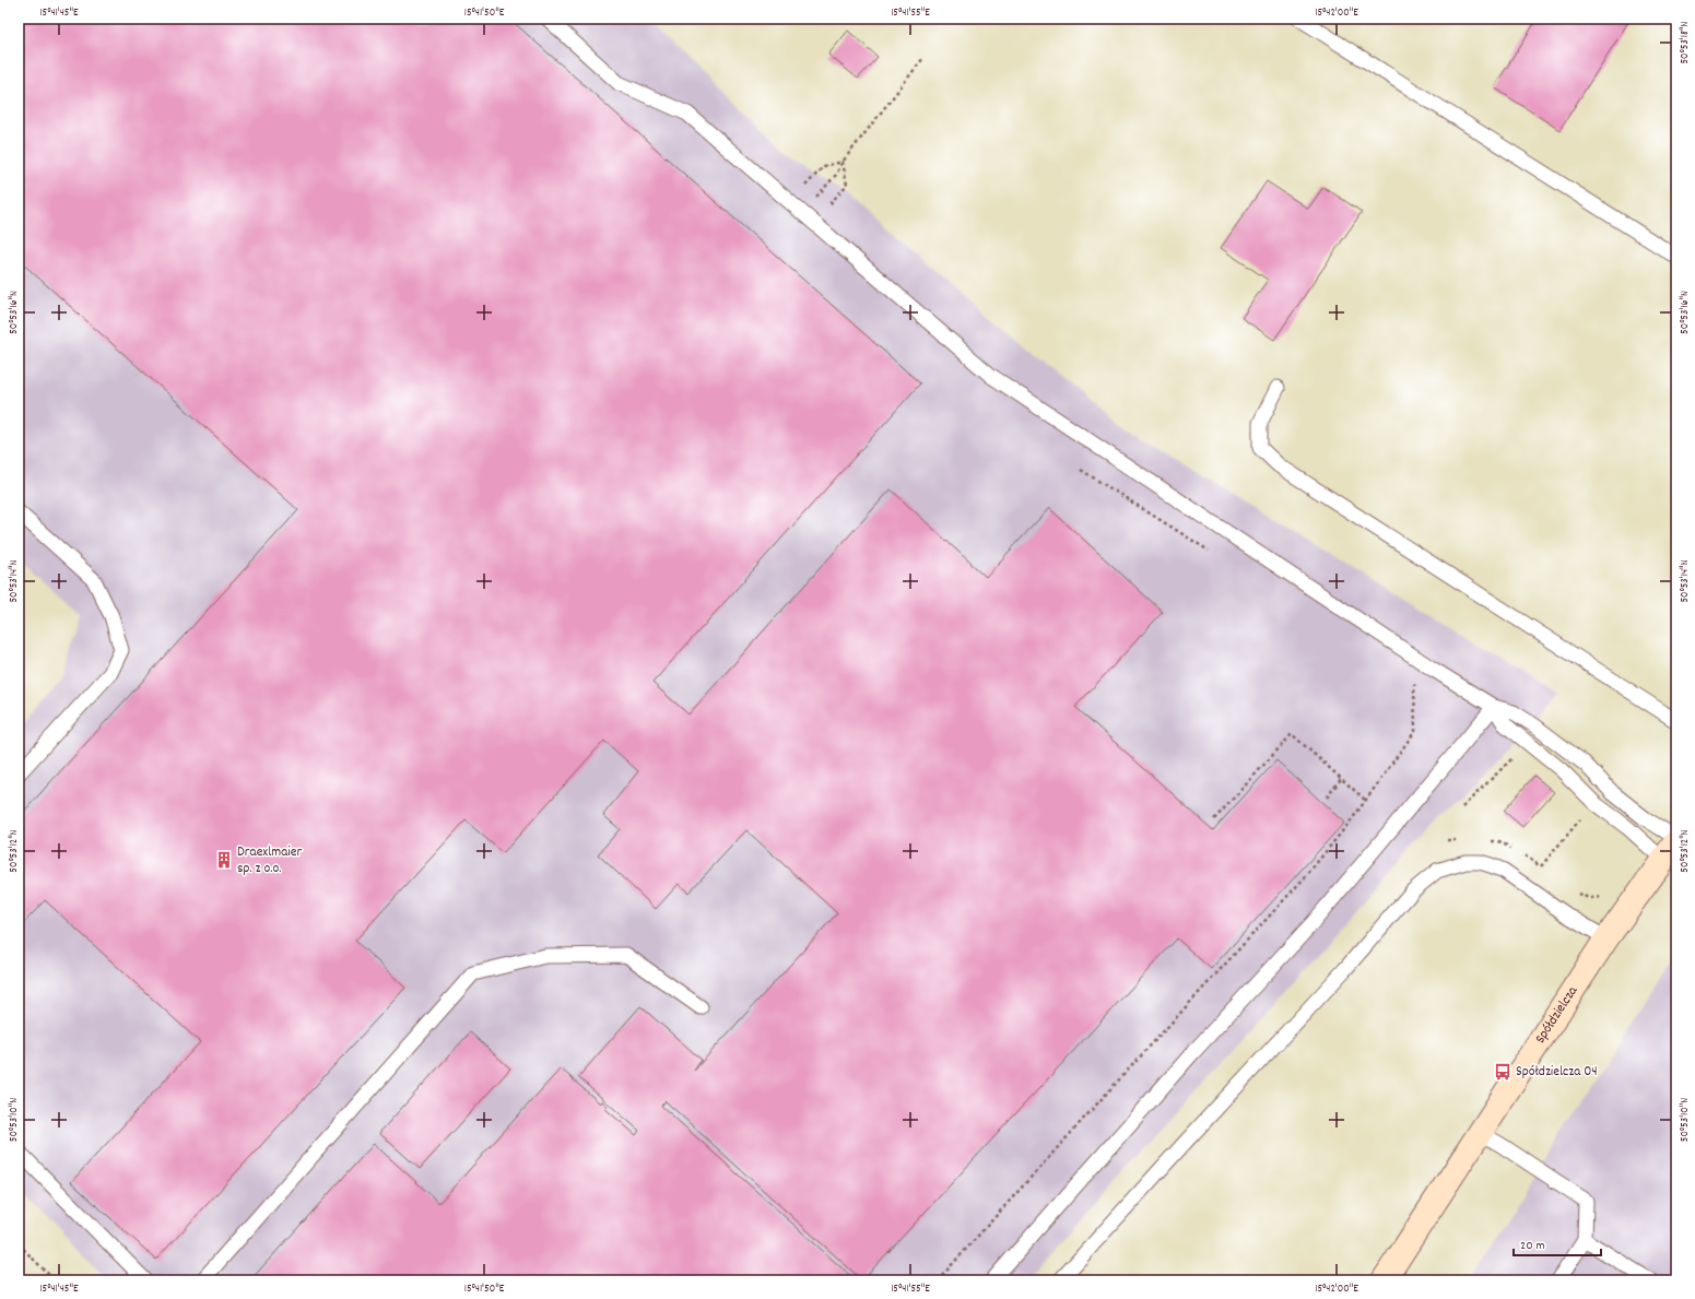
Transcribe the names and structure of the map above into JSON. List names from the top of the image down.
{
  "streets": {
    "street": ["Spółdzielcza"]
  },
  "places": {
    "building": ["Draexlmaier sp. z o.o."],
    "bus stop": ["Spółdzielcza 04"]
  },
  "scale_bar": "20 m",
  "coordinates": [
    "15°41'45\"E",
    "15°41'50\"E",
    "15°41'55\"E",
    "15°42'00\"E",
    "50°53'18\"N",
    "50°53'16\"N",
    "50°53'14\"N",
    "50°53'12\"N",
    "50°53'10\"N"
  ]
}
